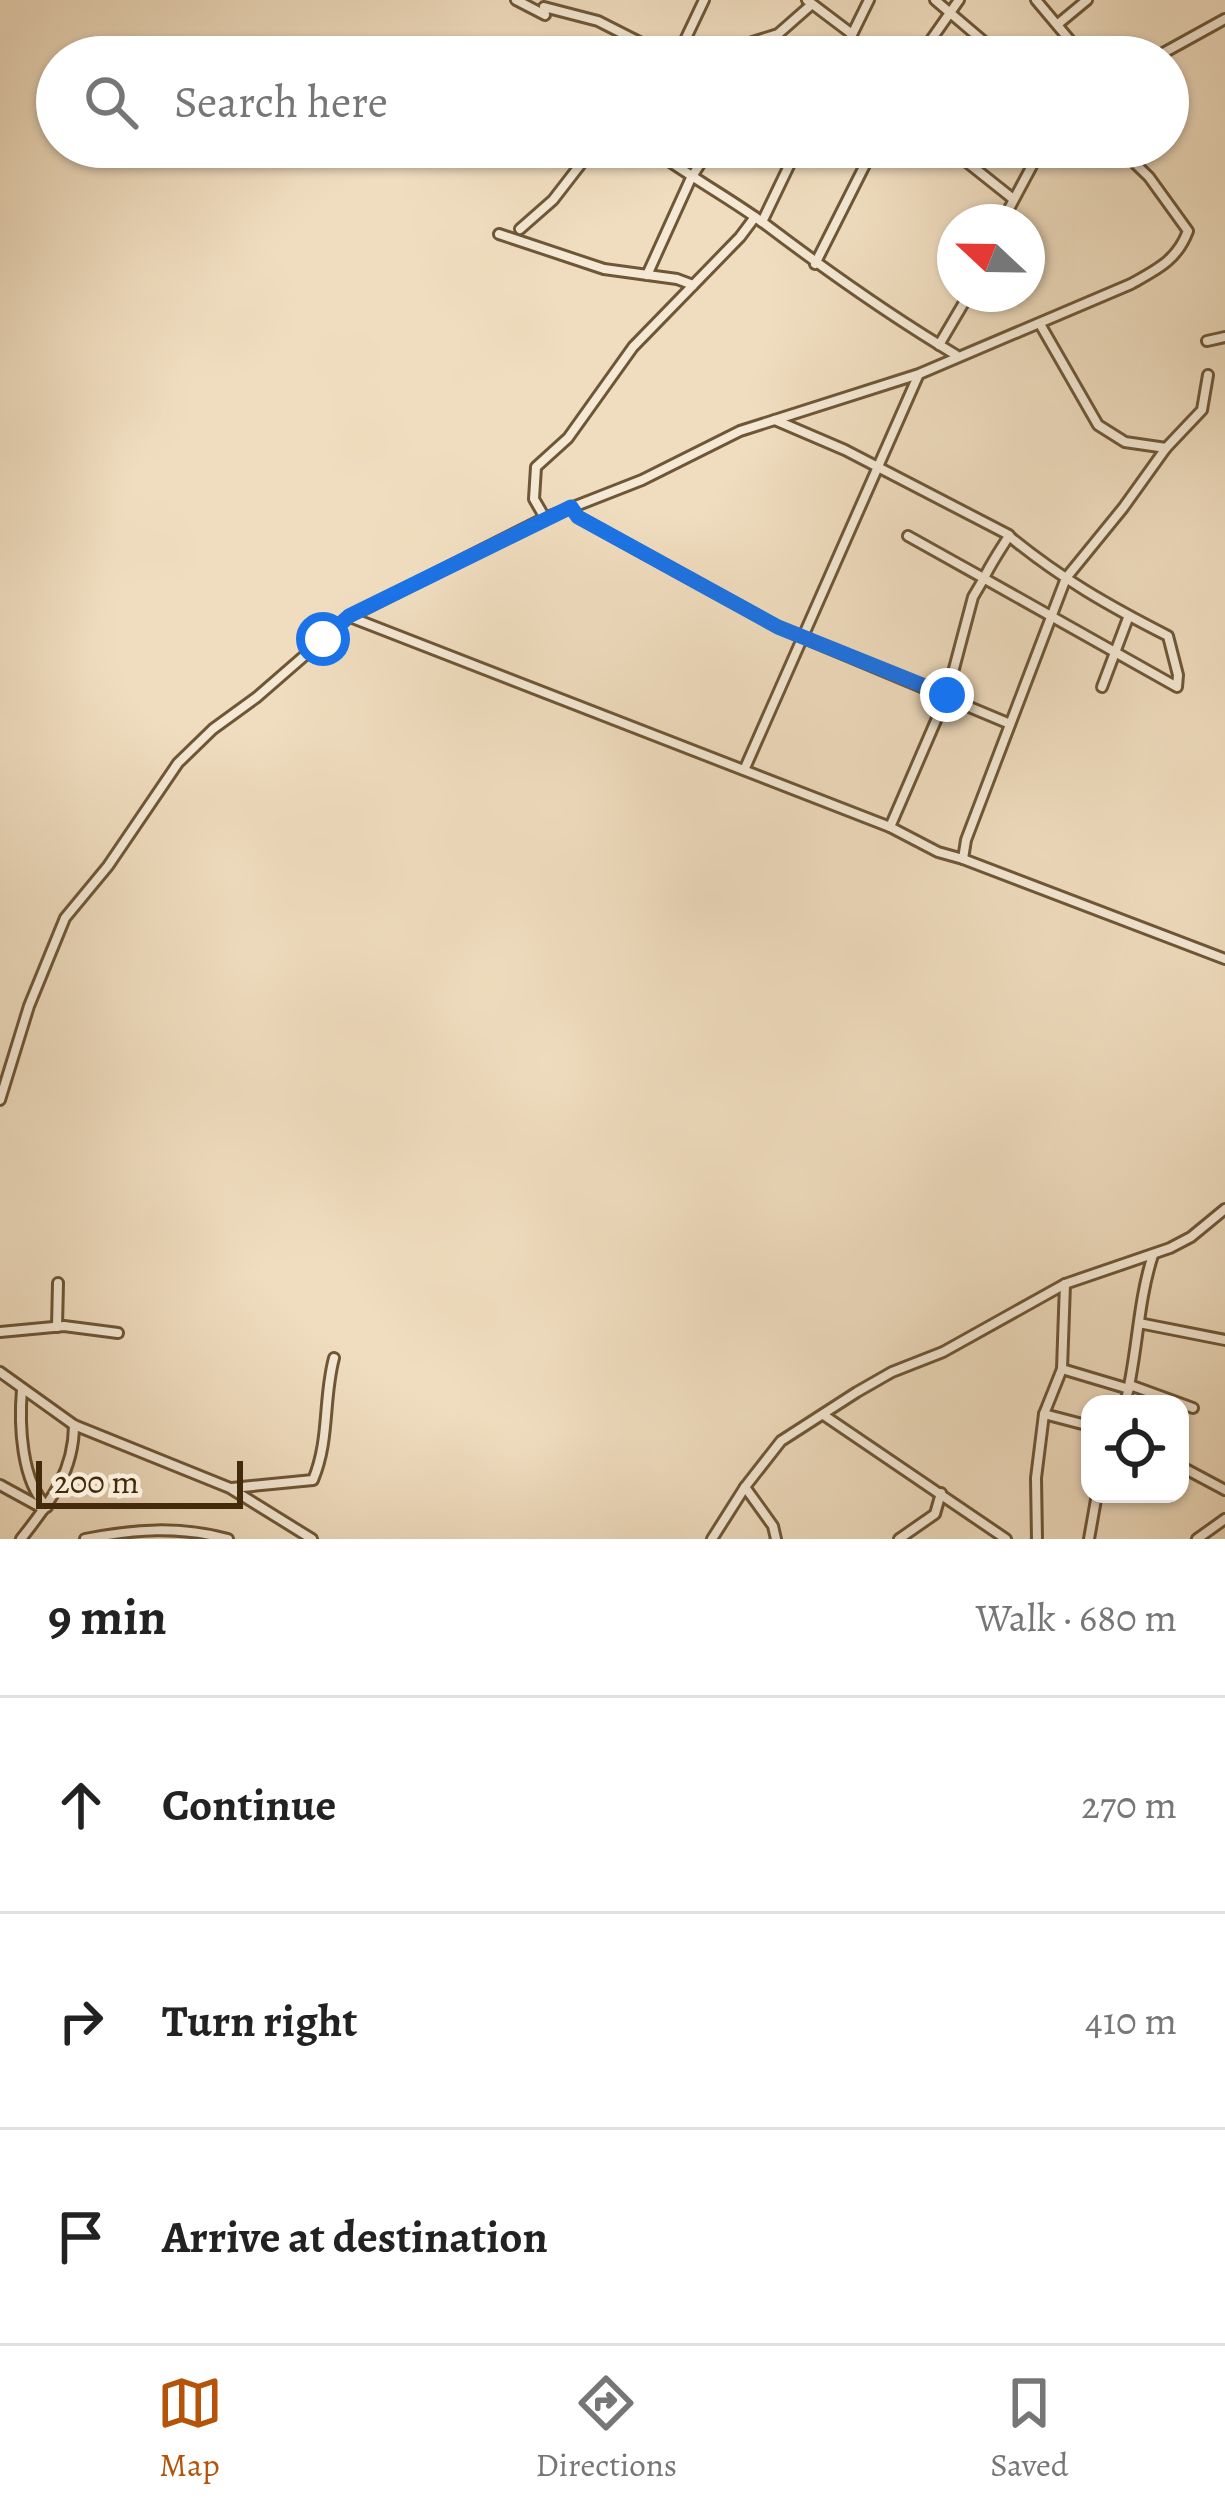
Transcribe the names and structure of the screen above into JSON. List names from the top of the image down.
{
  "scale_bar": "200 m",
  "north": "left",
  "page": {
    "search": "Search here",
    "scale": "200 m",
    "heading": ["9 min", "Walk · 680 m"],
    "list": [
      ["Continue", "270 m"],
      ["Turn right", "410 m"],
      "Arrive at destination"
    ],
    "nav": ["Map", "Directions", "Saved"]
  }
}
